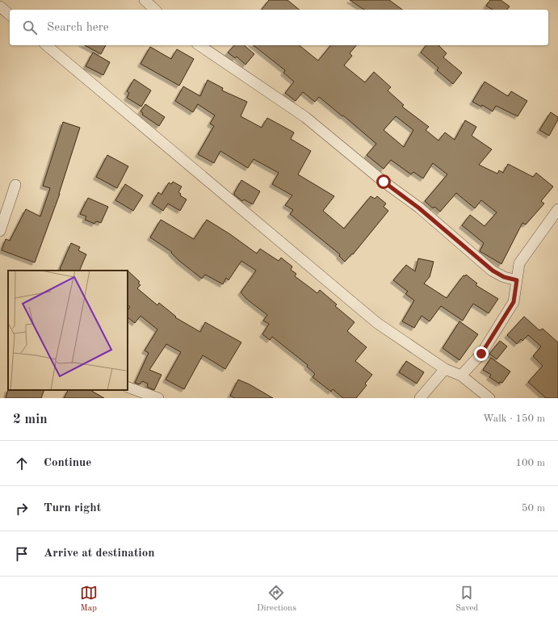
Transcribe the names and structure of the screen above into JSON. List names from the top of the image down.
{
  "page": {
    "search": "Search here",
    "heading": ["2 min", "Walk · 150 m"],
    "list": [
      ["Continue", "100 m"],
      ["Turn right", "50 m"],
      "Arrive at destination"
    ],
    "nav": ["Map", "Directions", "Saved"]
  }
}
